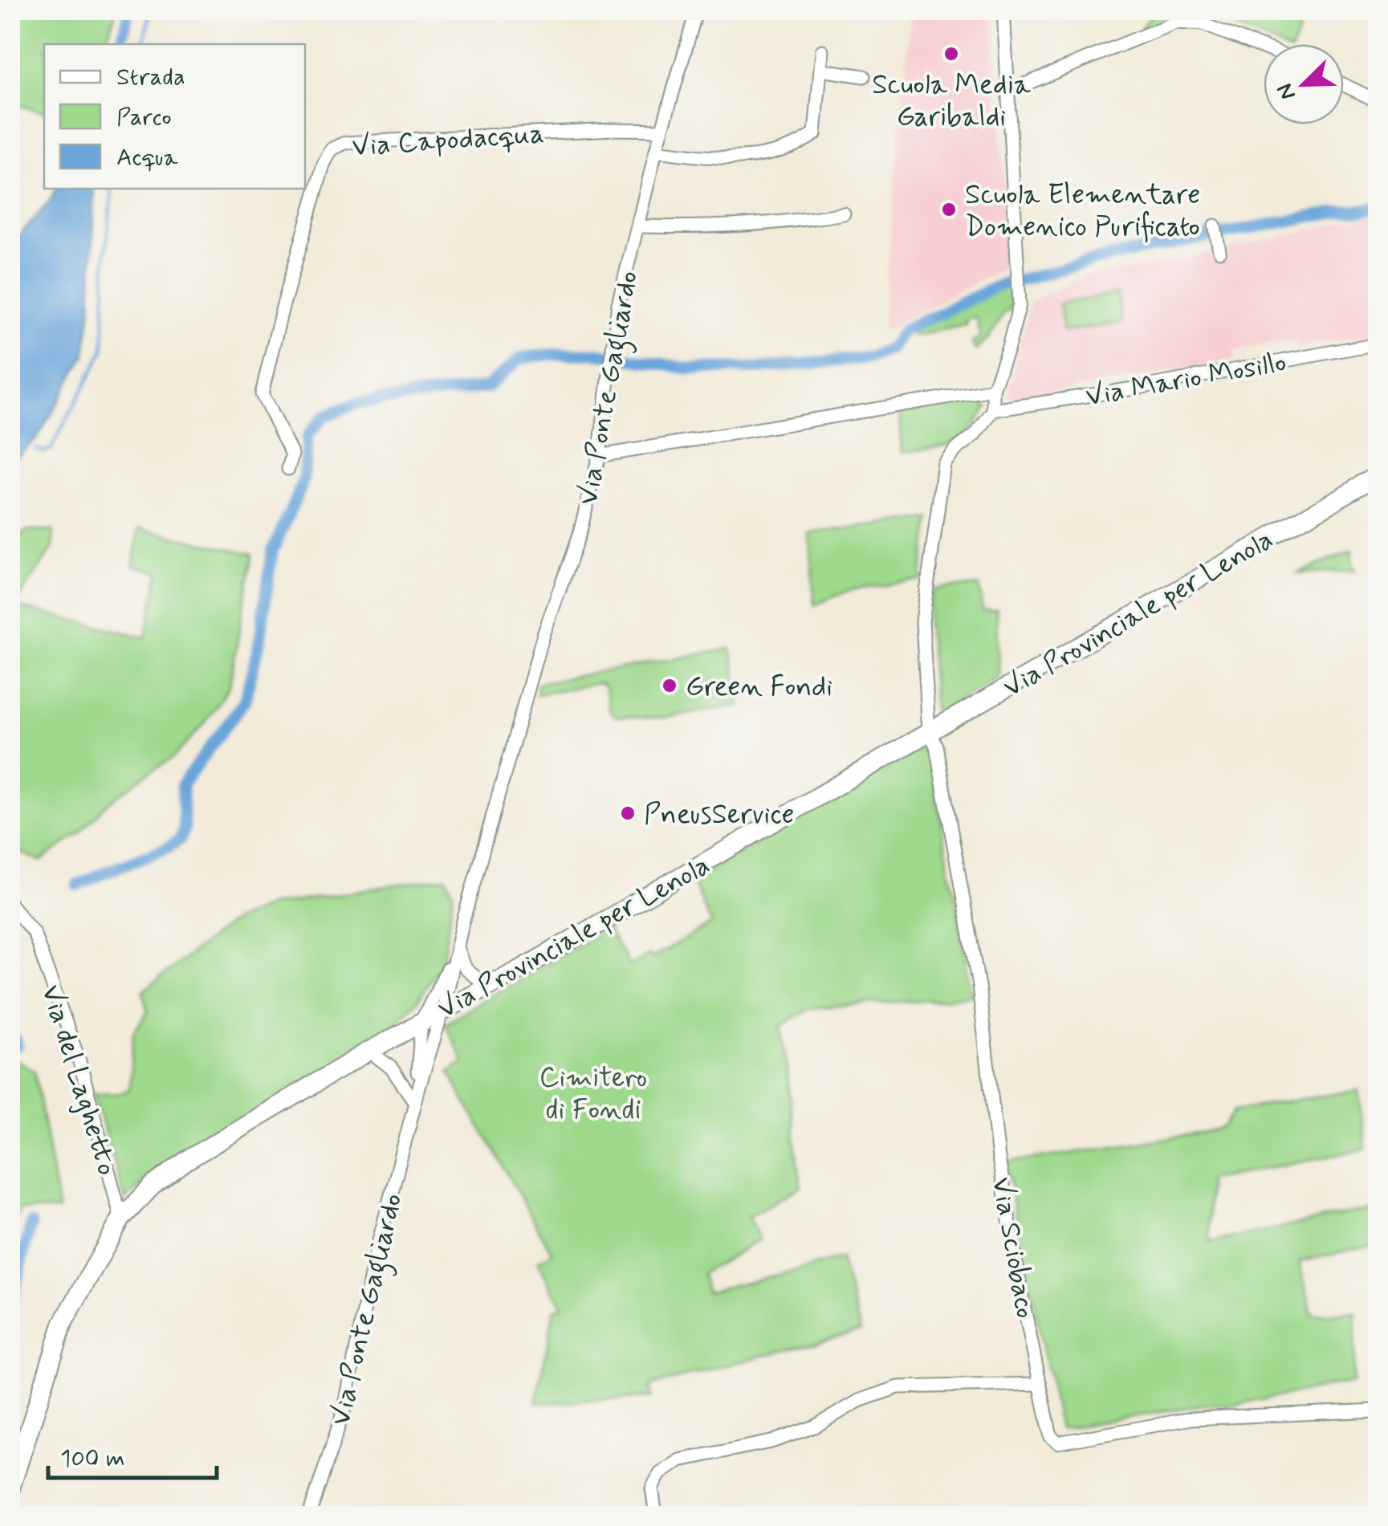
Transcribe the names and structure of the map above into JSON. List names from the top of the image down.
{
  "streets": {
    "main road": ["Via Provinciale per Lenola"],
    "street": [
      "Via Capodacqua",
      "Via Mario Mosillo",
      "Via Ponte Gagliardo",
      "Via del Laghetto",
      "Via Sciobaco"
    ]
  },
  "crossings": [
    ["Via Capodacqua", "Via Ponte Gagliardo"],
    ["Via Mario Mosillo", "Via Sciobaco"],
    ["Via Ponte Gagliardo", "Via Provinciale per Lenola"],
    ["Via Provinciale per Lenola", "Via del Laghetto"],
    ["Via Provinciale per Lenola", "Via Sciobaco"]
  ],
  "parks": ["Cimitero di Fondi"],
  "places": [
    "Scuola Media Garibaldi",
    "Scuola Elementare Domenico Purificato",
    "Green Fondi",
    "PneusService"
  ],
  "legend": ["Strada", "Parco", "Acqua"],
  "scale_bar": "100 m",
  "north": "bottom left"
}
